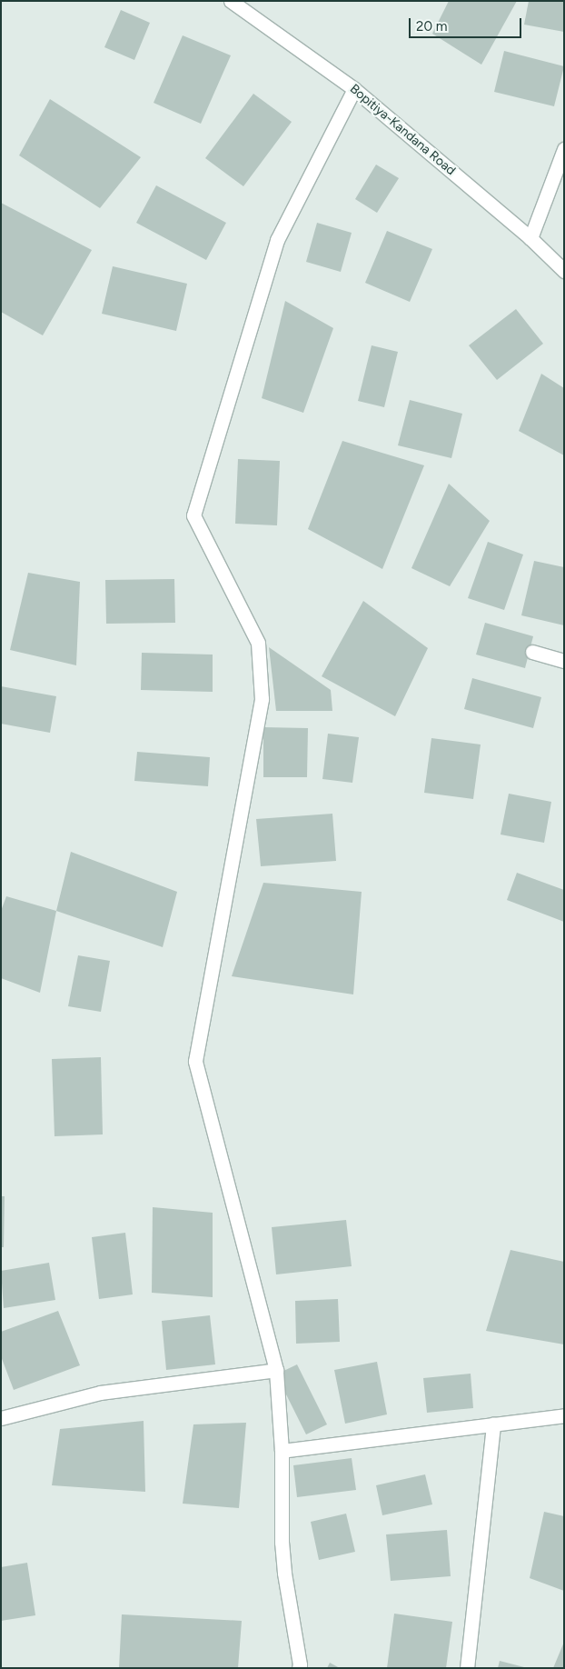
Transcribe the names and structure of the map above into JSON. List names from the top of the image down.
{
  "streets": {
    "street": ["Bopitiya-Kandana Road"]
  },
  "scale_bar": "20 m"
}
